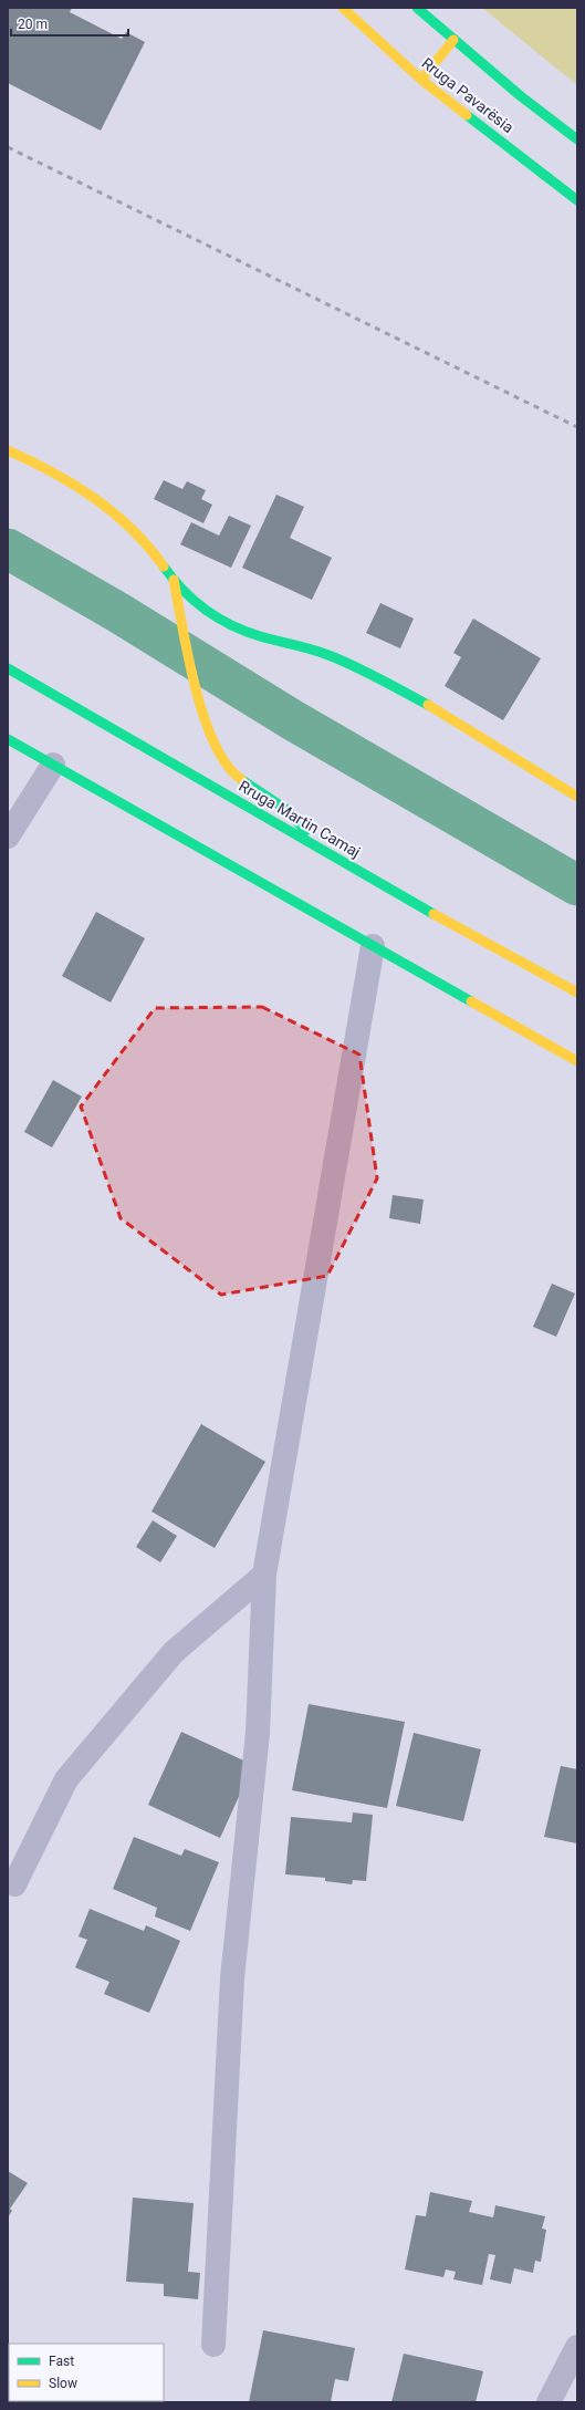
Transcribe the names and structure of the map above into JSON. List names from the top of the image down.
{
  "streets": {
    "main road": ["Rruga Pavarësia", "Rruga Martin Camaj"]
  },
  "legend": ["Fast", "Slow"],
  "scale_bar": "20 m"
}
